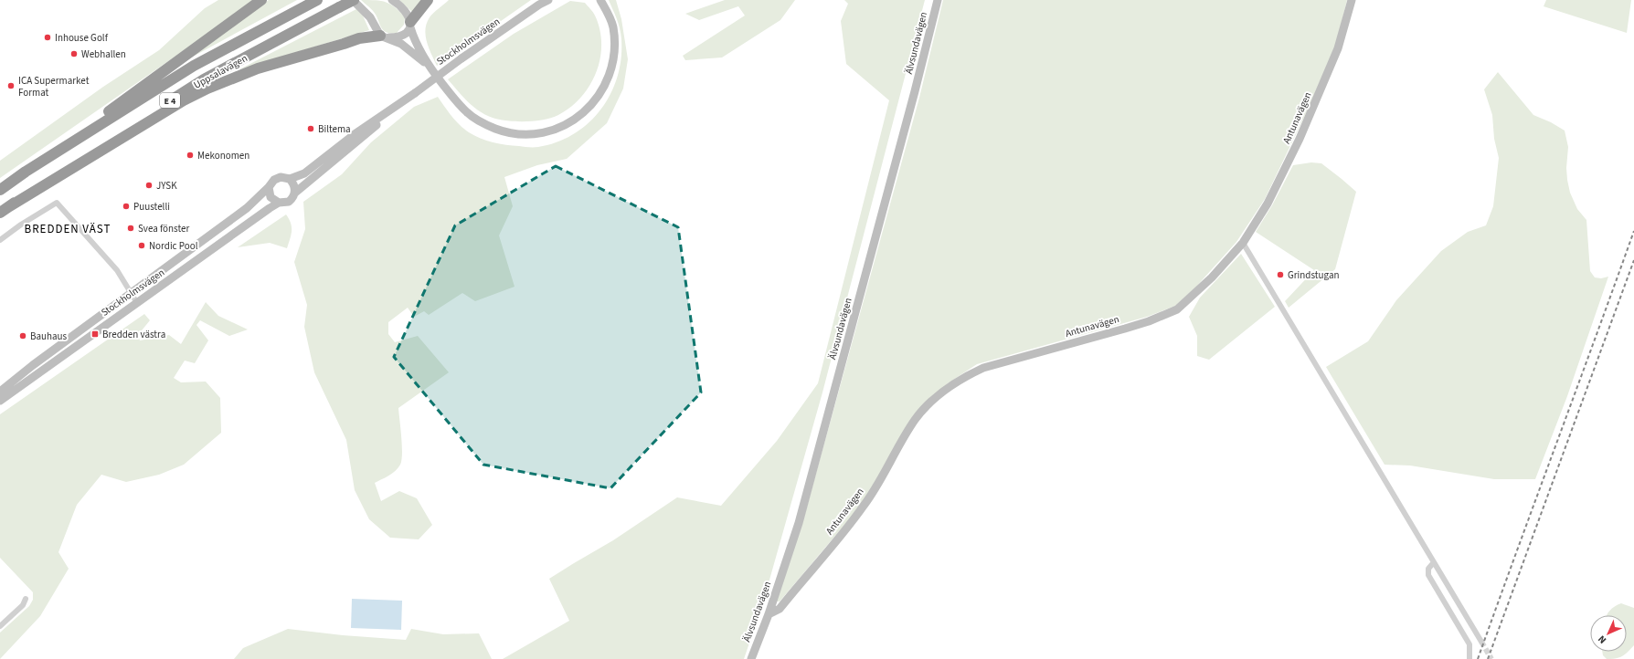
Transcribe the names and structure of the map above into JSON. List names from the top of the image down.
{
  "streets": {
    "highway": ["Uppsalavägen", "E 4"],
    "street": ["Stockholmsvägen", "Älvsundavägen", "Antunavägen"]
  },
  "crossings": [
    ["Älvsundavägen", "Antunavägen"]
  ],
  "districts": ["BREDDEN VÄST"],
  "places": {
    "other": [
      "Inhouse Golf",
      "Webhallen",
      "ICA Supermarket Format",
      "Biltema",
      "Mekonomen",
      "JYSK",
      "Puustelli",
      "Svea fönster",
      "Nordic Pool",
      "Grindstugan",
      "Bauhaus"
    ],
    "transit": ["Bredden västra"]
  },
  "north": "bottom left"
}
